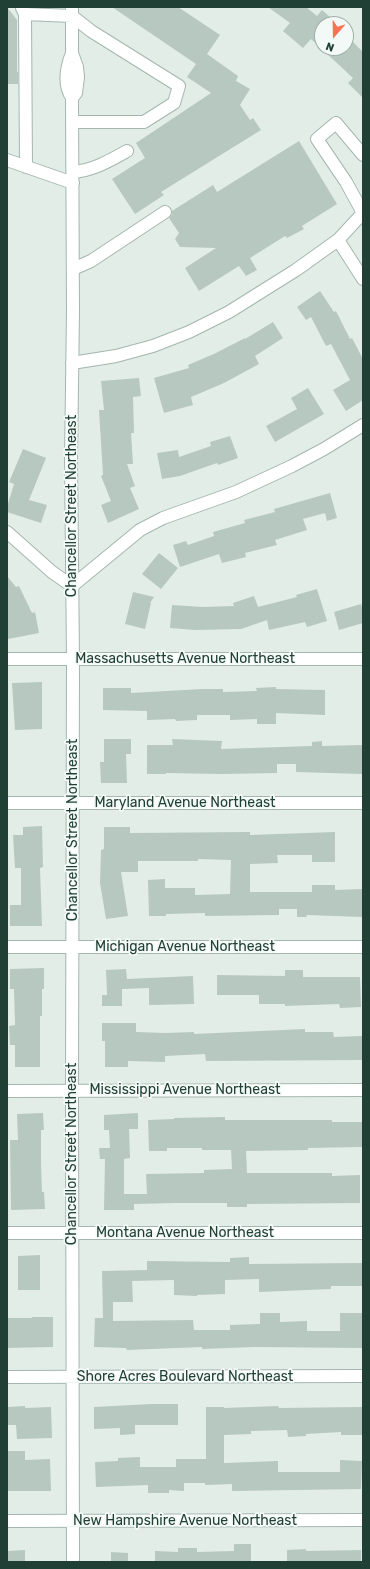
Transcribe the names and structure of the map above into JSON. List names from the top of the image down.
{
  "streets": {
    "street": [
      "Chancellor Street Northeast",
      "Massachusetts Avenue Northeast",
      "Maryland Avenue Northeast",
      "Michigan Avenue Northeast",
      "Mississippi Avenue Northeast",
      "Montana Avenue Northeast",
      "Shore Acres Boulevard Northeast",
      "New Hampshire Avenue Northeast"
    ]
  },
  "crossings": [
    ["Chancellor Street Northeast", "Massachusetts Avenue Northeast"],
    ["Chancellor Street Northeast", "Maryland Avenue Northeast"],
    ["Chancellor Street Northeast", "Michigan Avenue Northeast"],
    ["Chancellor Street Northeast", "Mississippi Avenue Northeast"],
    ["Chancellor Street Northeast", "Montana Avenue Northeast"],
    ["Chancellor Street Northeast", "Shore Acres Boulevard Northeast"],
    ["Chancellor Street Northeast", "New Hampshire Avenue Northeast"]
  ],
  "north": "bottom"
}
